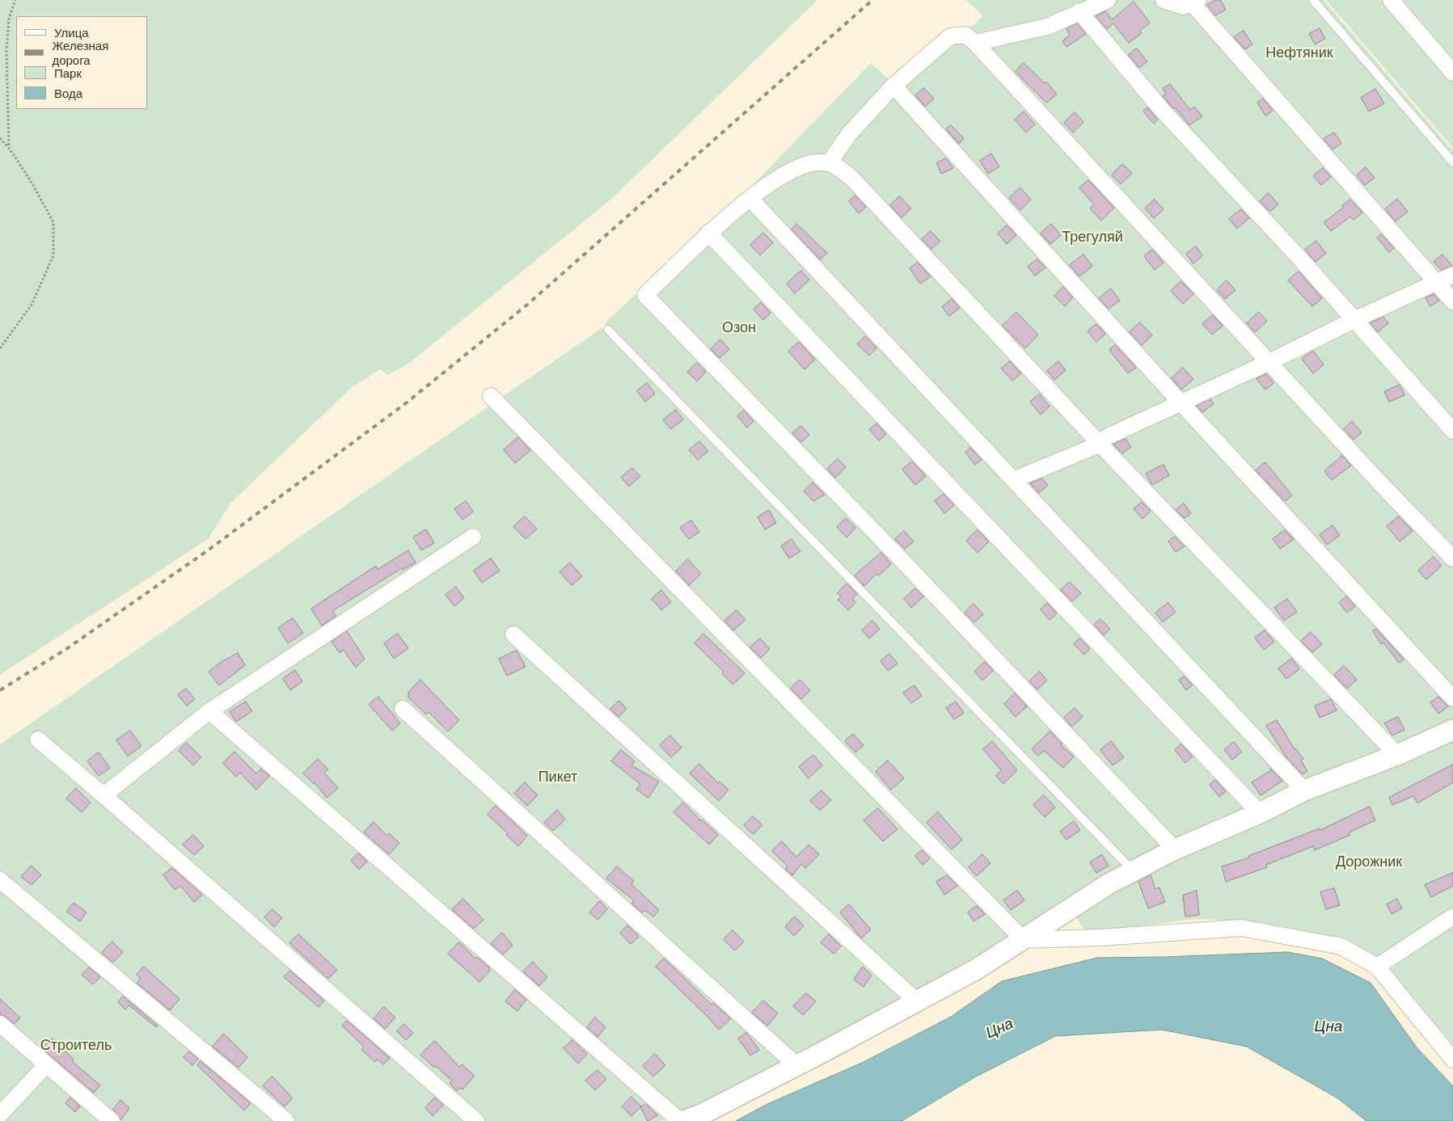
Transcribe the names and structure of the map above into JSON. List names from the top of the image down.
{
  "water": ["Цна"],
  "parks": [
    "Нефтяник",
    "Трегуляй",
    "Озон",
    "Пикет",
    "Дорожник",
    "Строитель"
  ],
  "legend": [
    "Улица",
    "Железная дорога",
    "Парк",
    "Вода"
  ]
}
